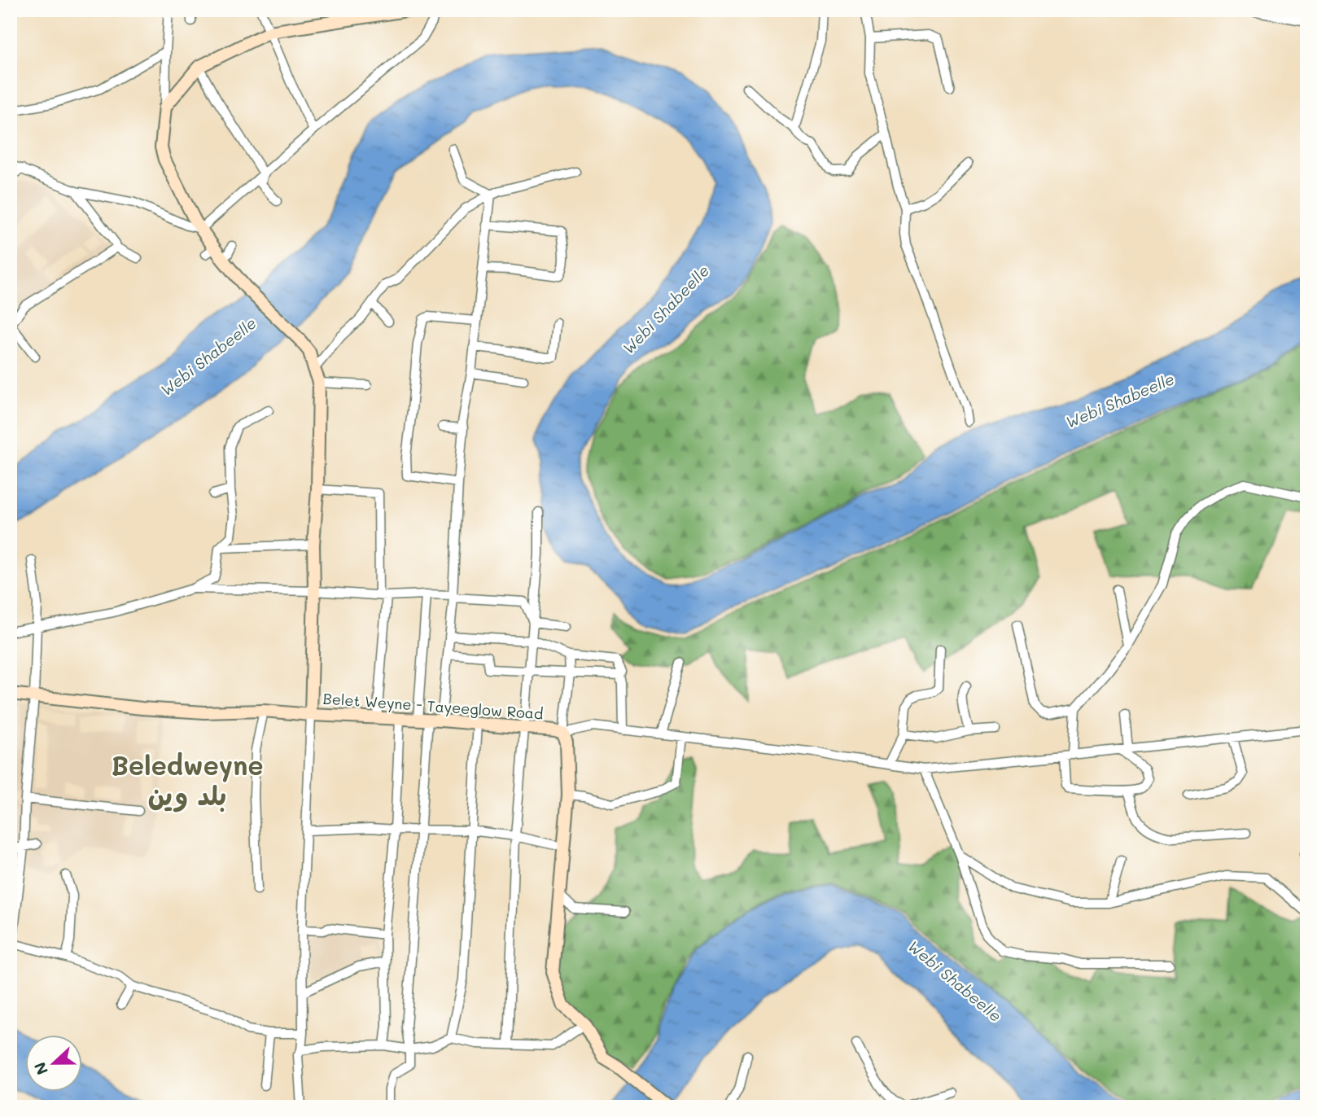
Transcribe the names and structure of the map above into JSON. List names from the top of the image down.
{
  "streets": {
    "main road": ["Belet Weyne - Tayeeglow Road"]
  },
  "districts": ["Beledweyne بلد وين"],
  "water": ["Webi Shabeelle"],
  "north": "left"
}
